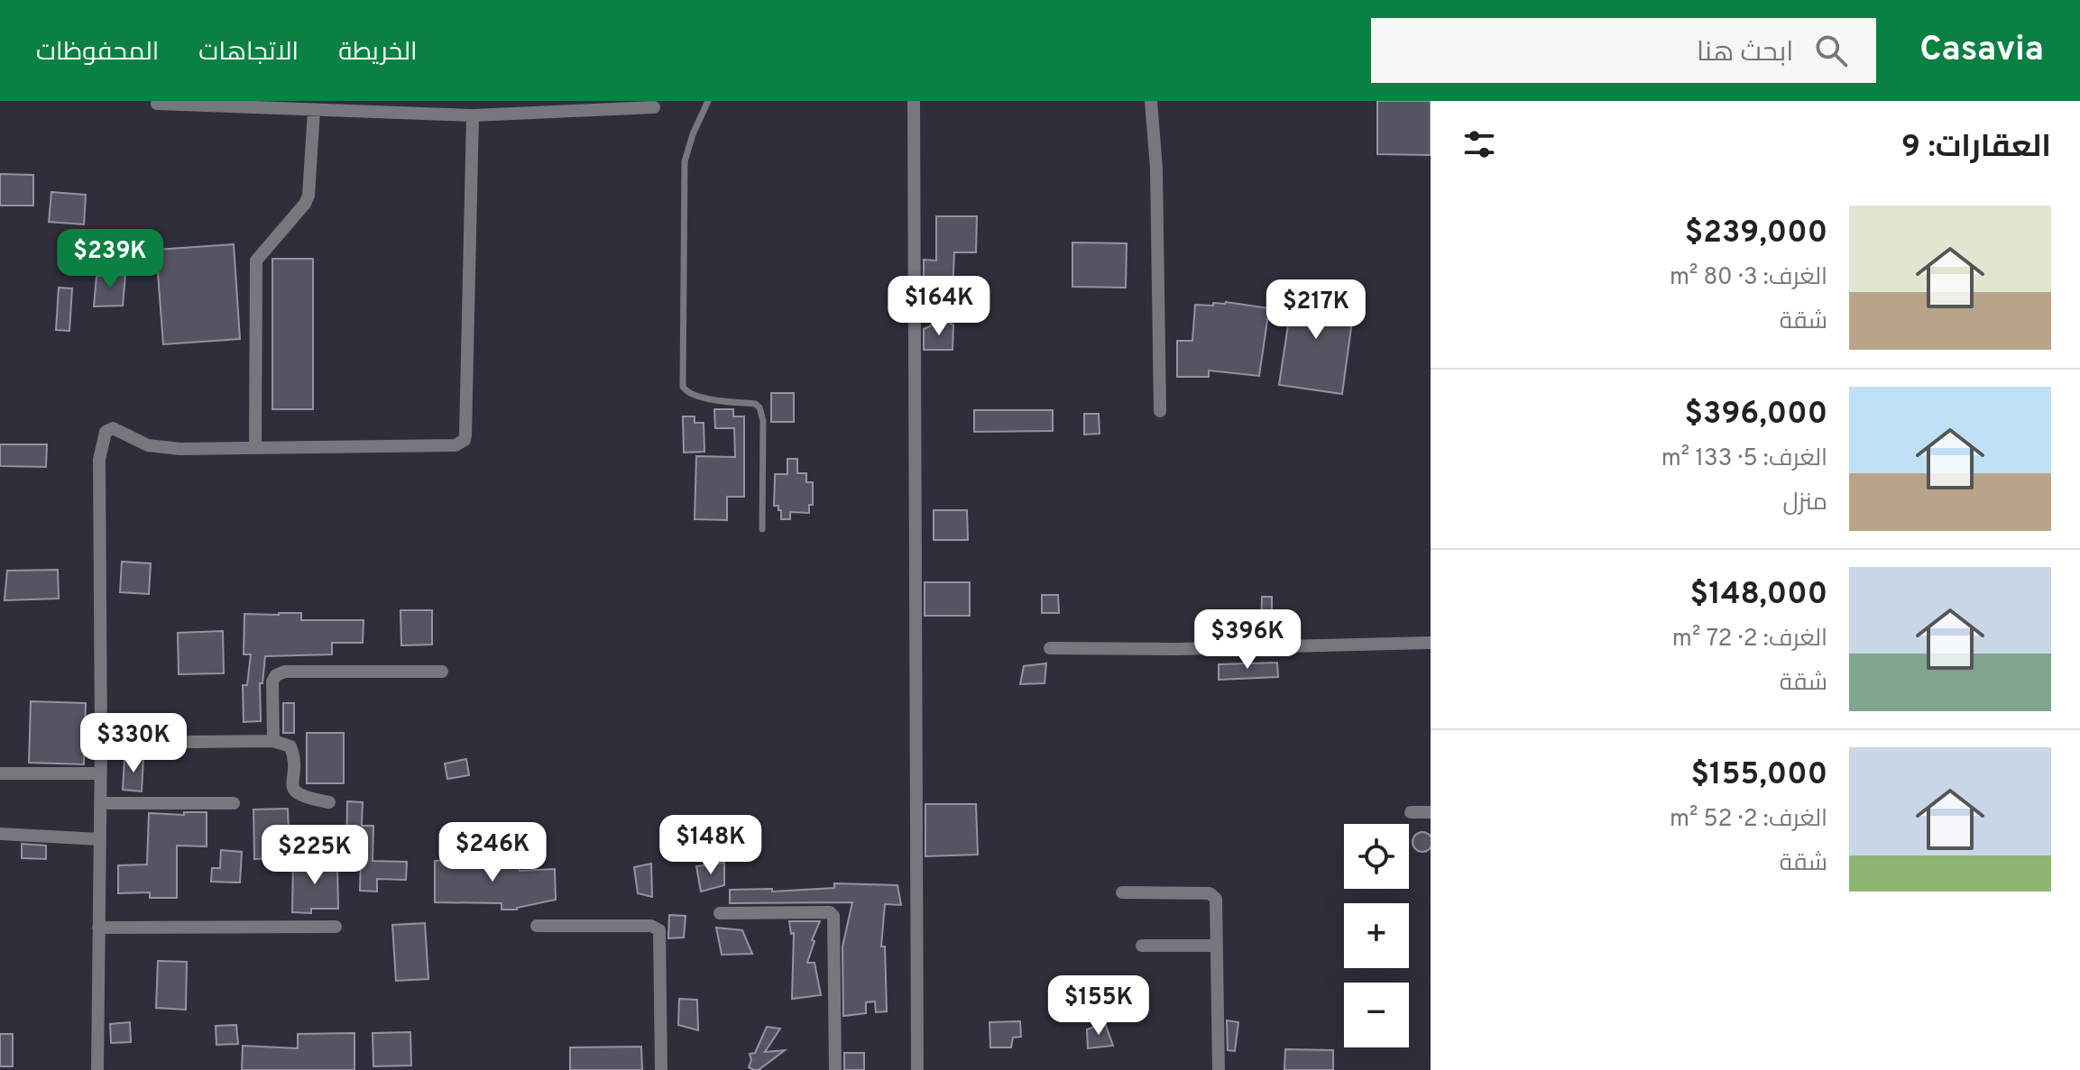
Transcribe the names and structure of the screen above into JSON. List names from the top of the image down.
{
  "page": {
    "header": "Casavia",
    "search": "ابحث هنا",
    "nav": ["الخريطة", "الاتجاهات", "المحفوظات"],
    "heading": "العقارات: 9",
    "list": [
      {
        "name": "$239,000",
        "note": "الغرف: 3 · 80 m² · شقة"
      },
      {
        "name": "$396,000",
        "note": "الغرف: 5 · 133 m² · منزل"
      },
      {
        "name": "$148,000",
        "note": "الغرف: 2 · 72 m² · شقة"
      },
      {
        "name": "$155,000",
        "note": "الغرف: 2 · 52 m² · شقة"
      }
    ],
    "price": [
      "$239K",
      "$164K",
      "$217K",
      "$396K",
      "$330K",
      "$148K",
      "$246K",
      "$225K",
      "$155K"
    ],
    "map_buttons": ["+", "−"]
  }
}
